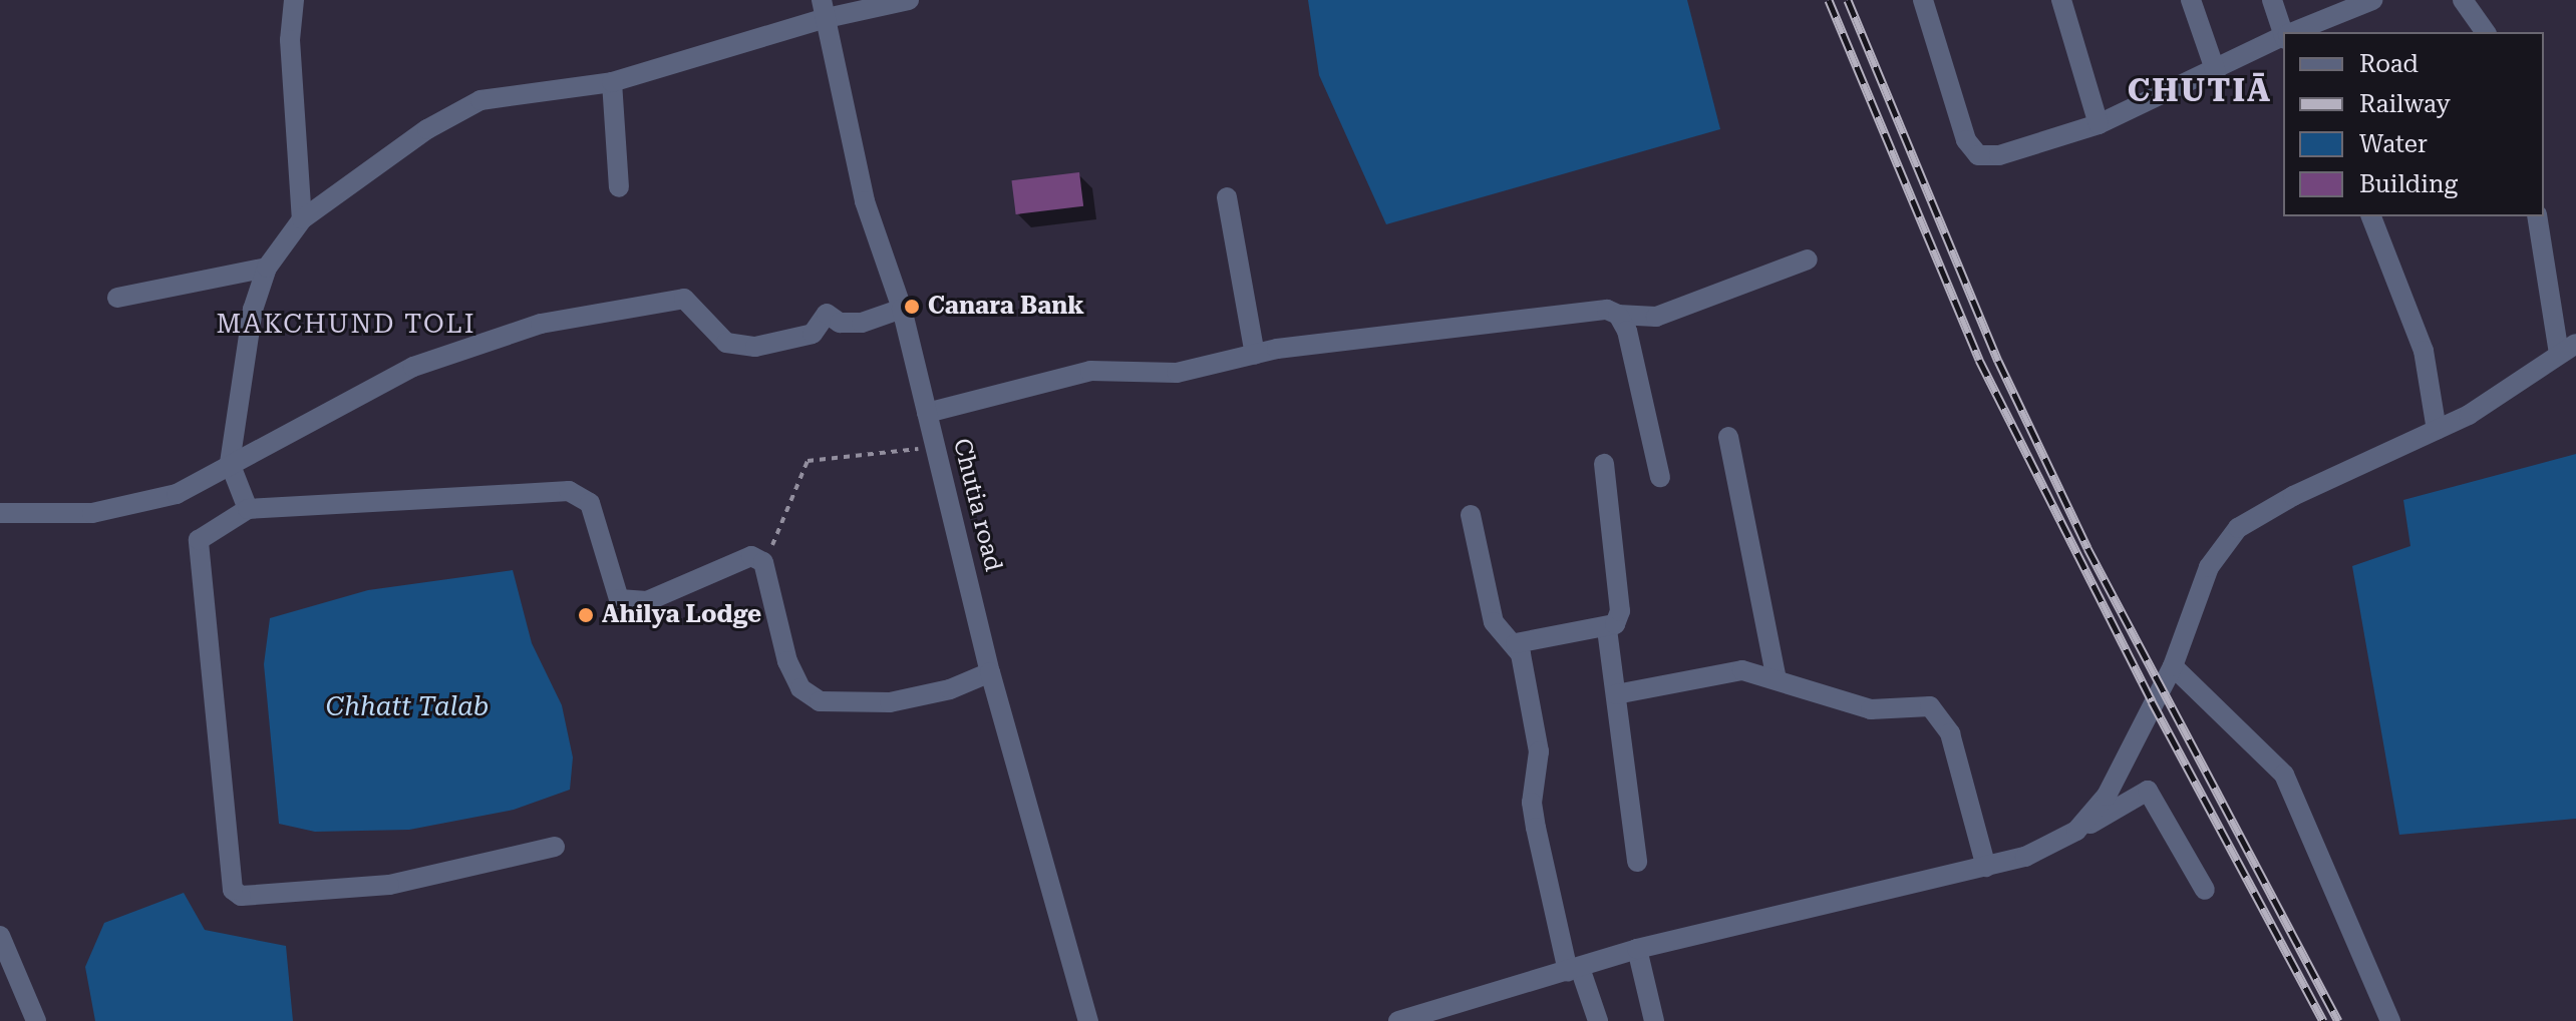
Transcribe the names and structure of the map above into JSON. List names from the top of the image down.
{
  "streets": {
    "street": ["Chutia road"]
  },
  "districts": ["CHUTIĀ", "MAKCHUND TOLI"],
  "water": ["Chhatt Talab"],
  "places": ["Canara Bank", "Ahilya Lodge"],
  "legend": [
    "Road",
    "Railway",
    "Water",
    "Building"
  ]
}
